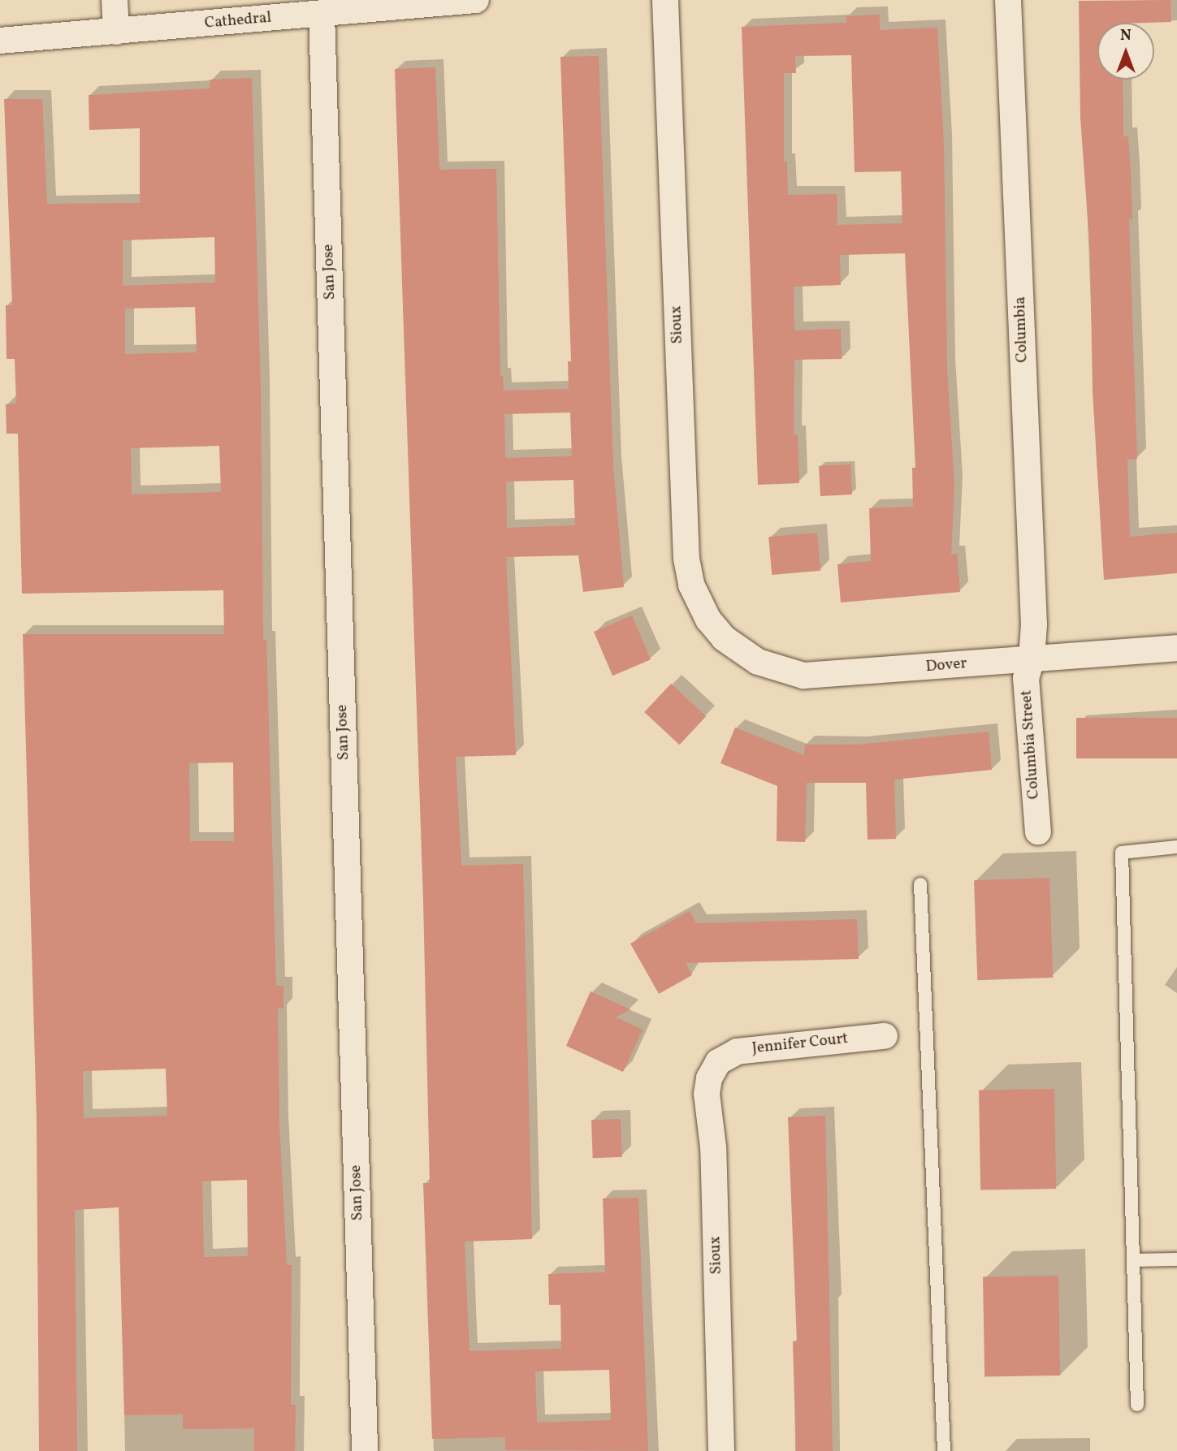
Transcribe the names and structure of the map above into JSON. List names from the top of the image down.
{
  "streets": {
    "street": [
      "Cathedral",
      "San Jose",
      "Sioux",
      "Columbia",
      "Dover",
      "Columbia Street",
      "Jennifer Court"
    ]
  },
  "crossings": [
    ["Cathedral", "San Jose"],
    ["Sioux", "Dover"],
    ["Sioux", "Jennifer Court"],
    ["Columbia", "Dover"],
    ["Columbia", "Columbia Street"],
    ["Dover", "Columbia Street"]
  ],
  "north": "top"
}
